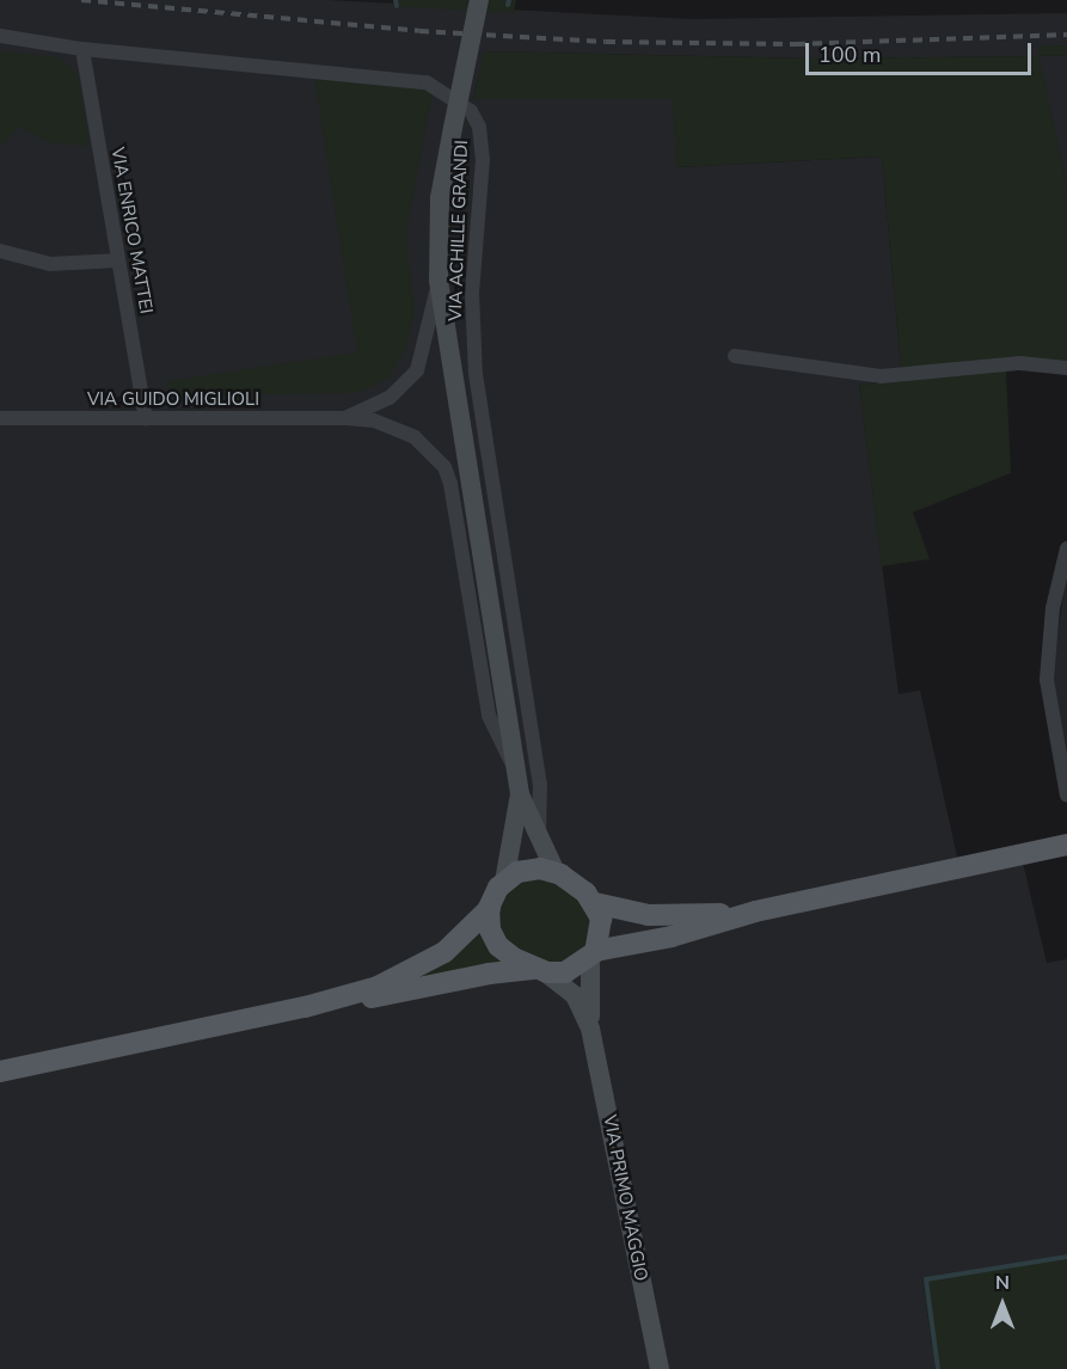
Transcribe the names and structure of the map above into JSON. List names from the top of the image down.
{
  "streets": {
    "main road": ["VIA PRIMO MAGGIO"],
    "street": ["VIA ENRICO MATTEI", "VIA ACHILLE GRANDI", "VIA GUIDO MIGLIOLI"]
  },
  "crossings": [
    ["VIA ENRICO MATTEI", "VIA ACHILLE GRANDI"],
    ["VIA ENRICO MATTEI", "VIA GUIDO MIGLIOLI"]
  ],
  "scale_bar": "100 m",
  "north": "top"
}
